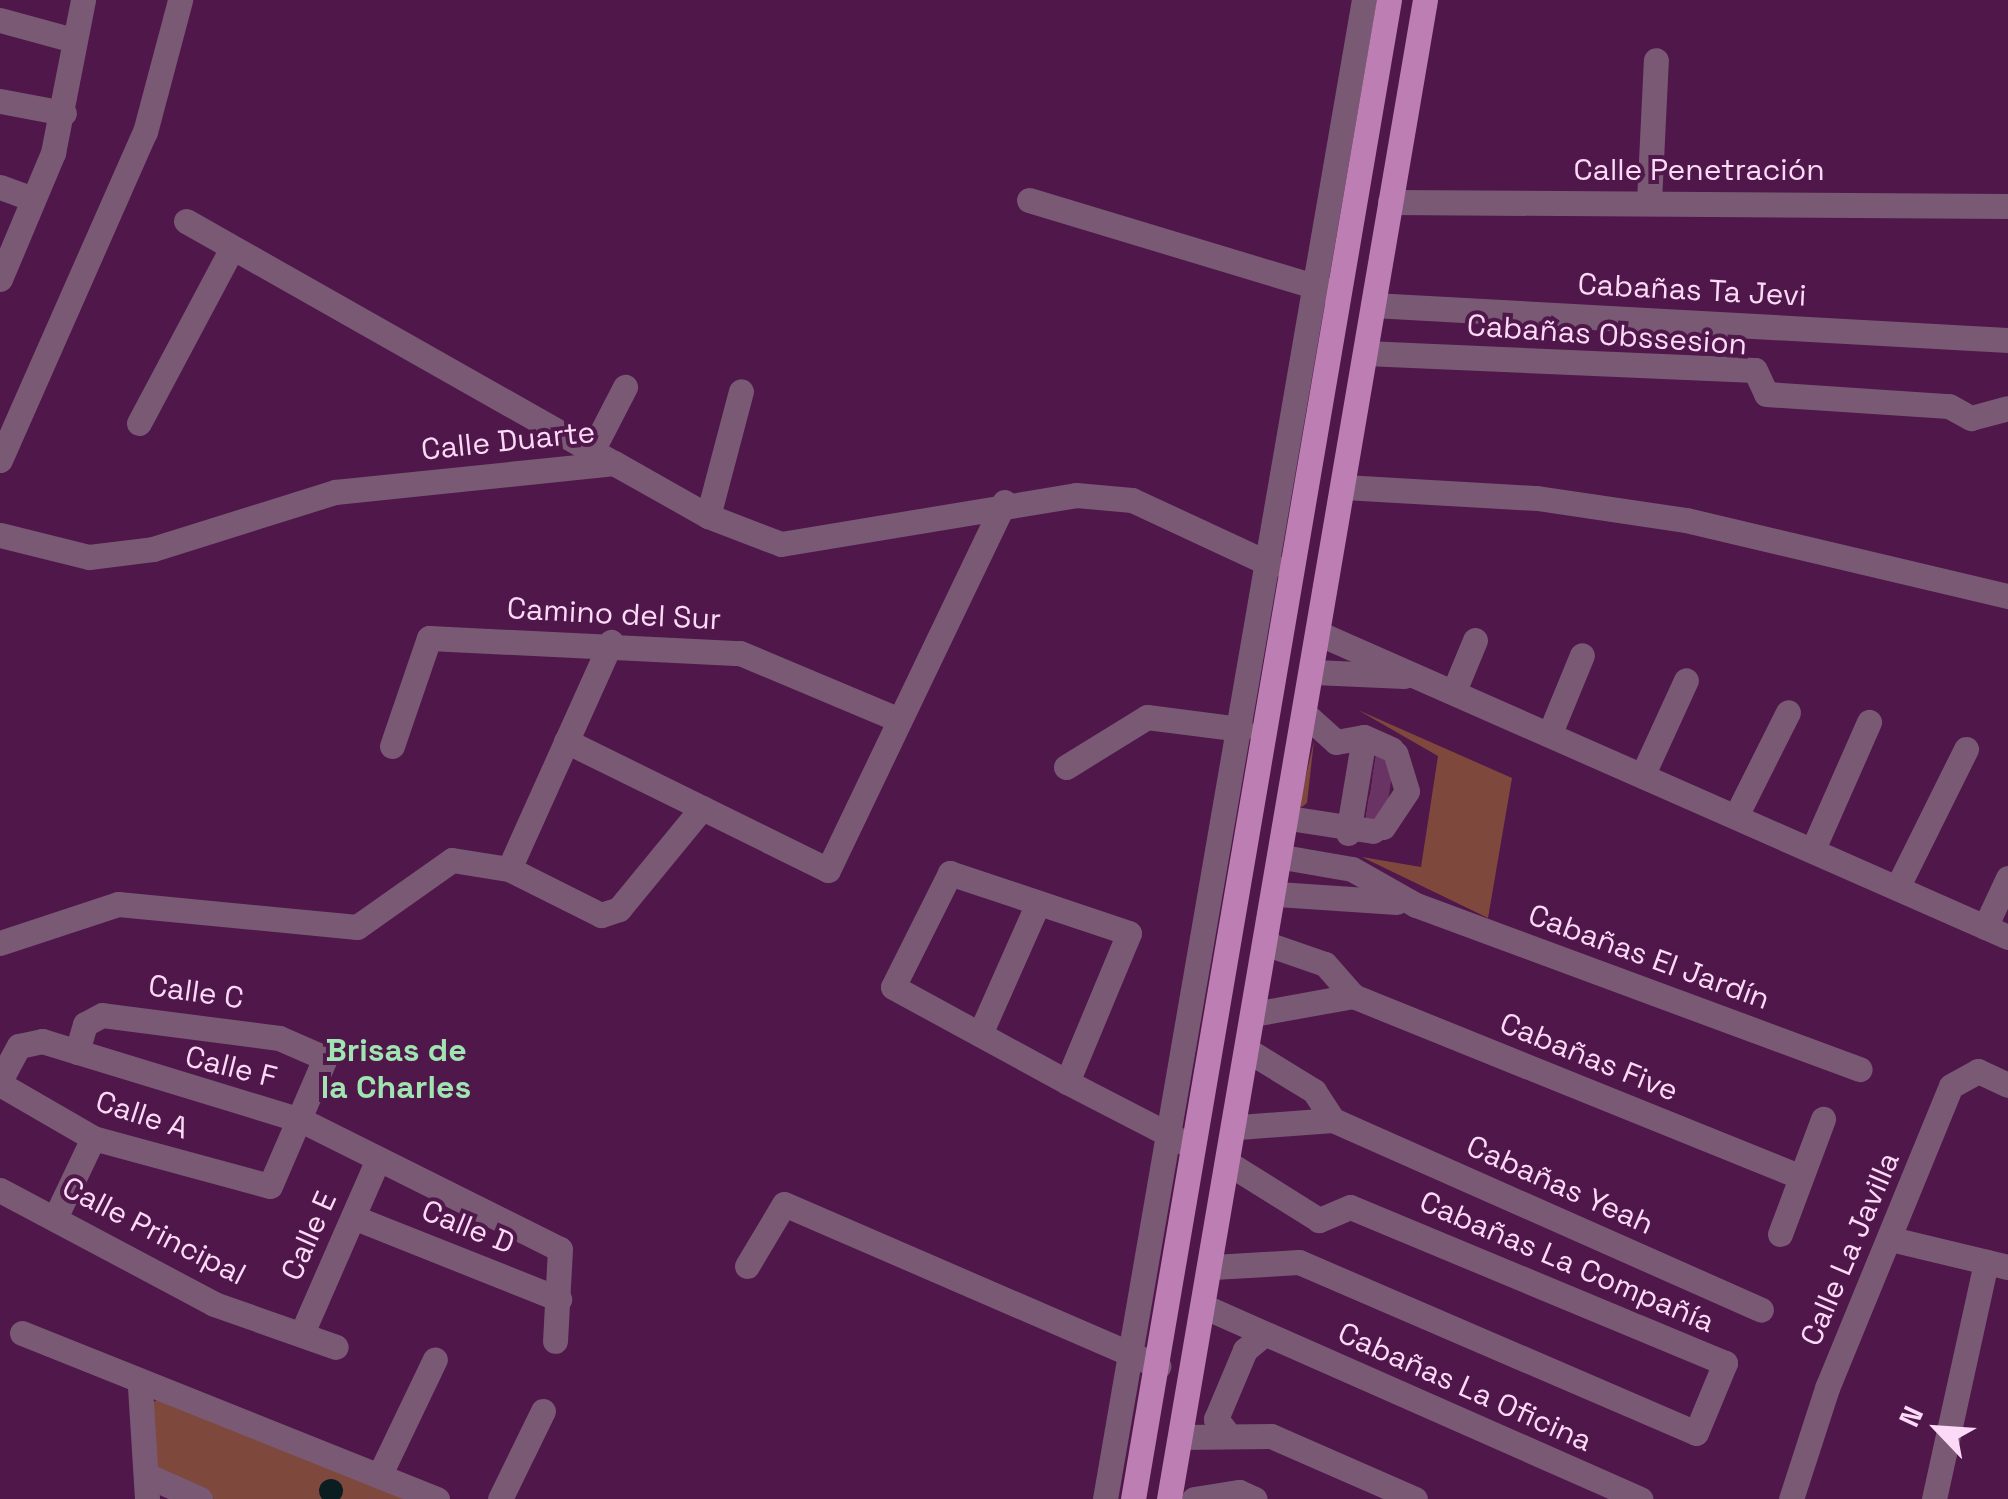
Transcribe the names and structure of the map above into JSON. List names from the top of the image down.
{
  "streets": {
    "street": [
      "Calle Penetración",
      "Cabañas Ta Jevi",
      "Cabañas Obssesion",
      "Calle Duarte",
      "Camino del Sur",
      "Cabañas El Jardín",
      "Calle C",
      "Cabañas Five",
      "Calle F",
      "Calle A",
      "Cabañas Yeah",
      "Calle D",
      "Calle Principal",
      "Calle E",
      "Calle La Javilla",
      "Cabañas La Compañía",
      "Cabañas La Oficina"
    ]
  },
  "crossings": [
    ["Calle C", "Calle F"],
    ["Calle C", "Calle A"],
    ["Calle F", "Calle A"],
    ["Calle F", "Calle D"],
    ["Calle F", "Calle E"],
    ["Calle D", "Calle E"],
    ["Calle Principal", "Calle E"]
  ],
  "districts": ["Brisas de la Charles"],
  "north": "top left"
}
